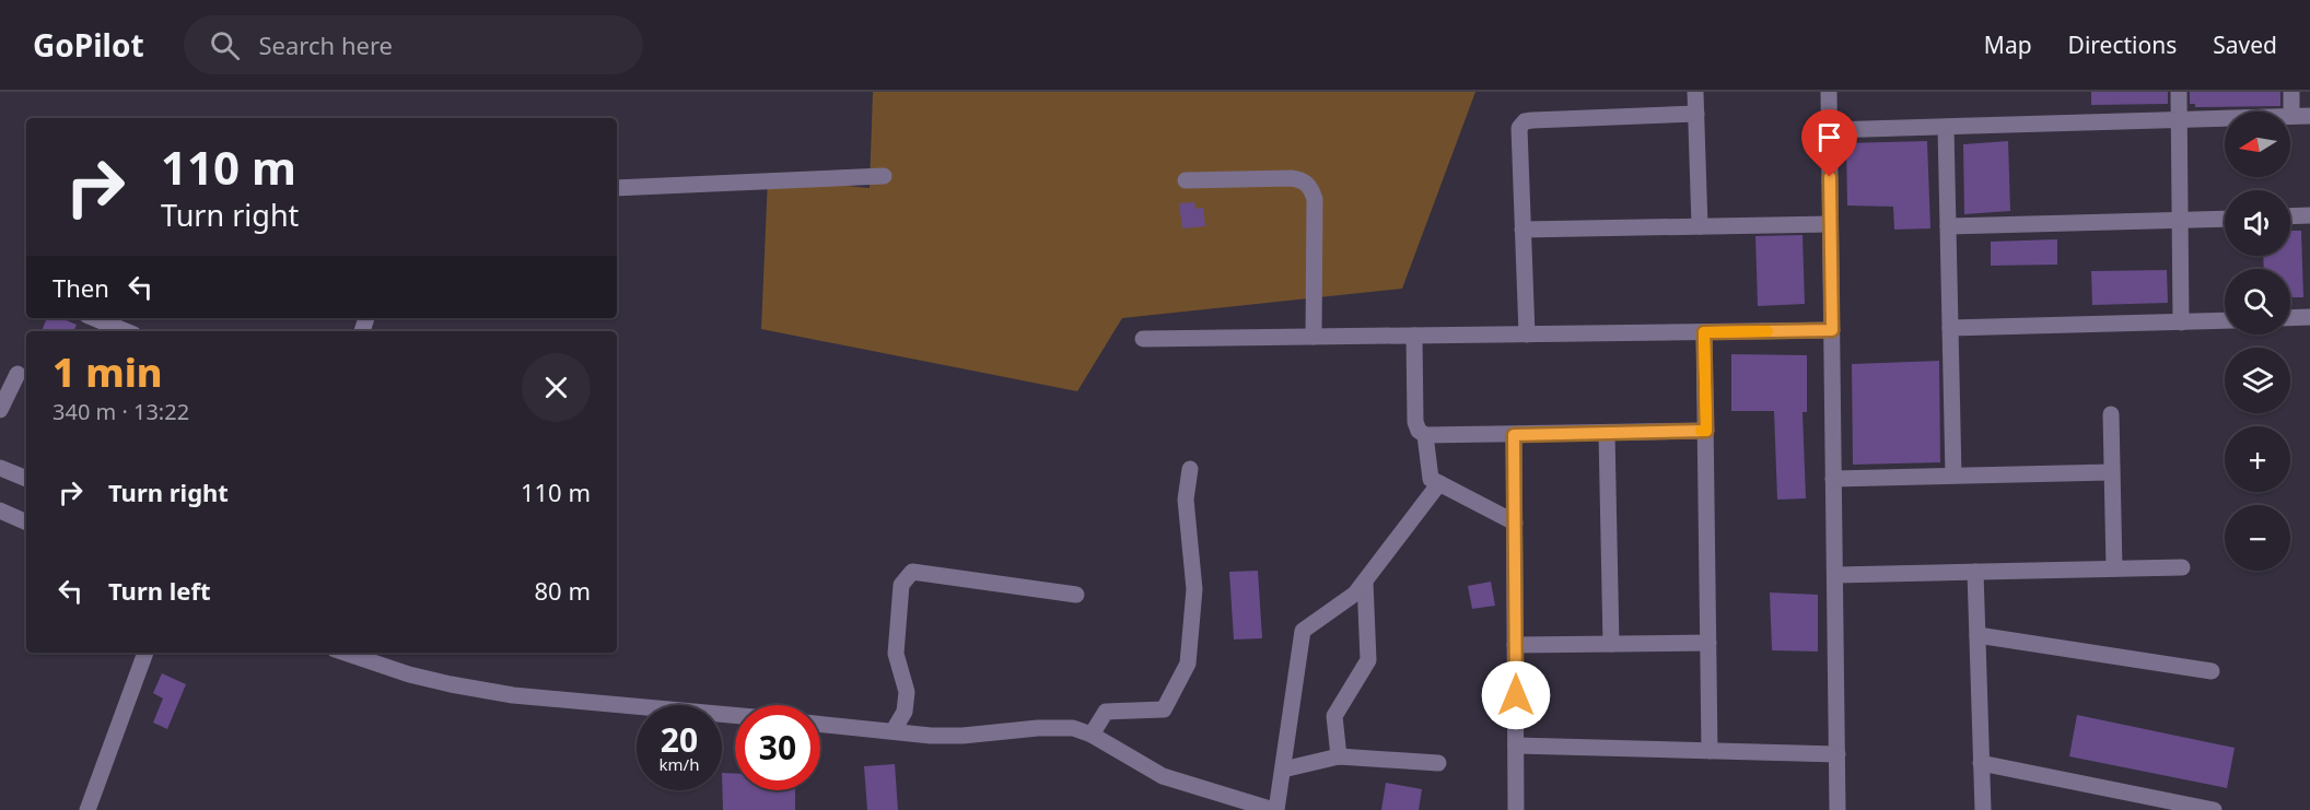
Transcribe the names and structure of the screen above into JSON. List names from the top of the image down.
{
  "north": "left",
  "page": {
    "header": "GoPilot",
    "search": "Search here",
    "nav": ["Map", "Directions", "Saved"],
    "map_buttons": ["+", "−"],
    "turn": ["110 m", "Turn right"],
    "then": "Then",
    "heading": ["1 min", "340 m · 13:22"],
    "list": [
      {
        "name": "Turn right",
        "value": "110 m"
      },
      {
        "name": "Turn left",
        "value": "80 m"
      }
    ],
    "speed": "20 km/h",
    "limit": "30"
  }
}
